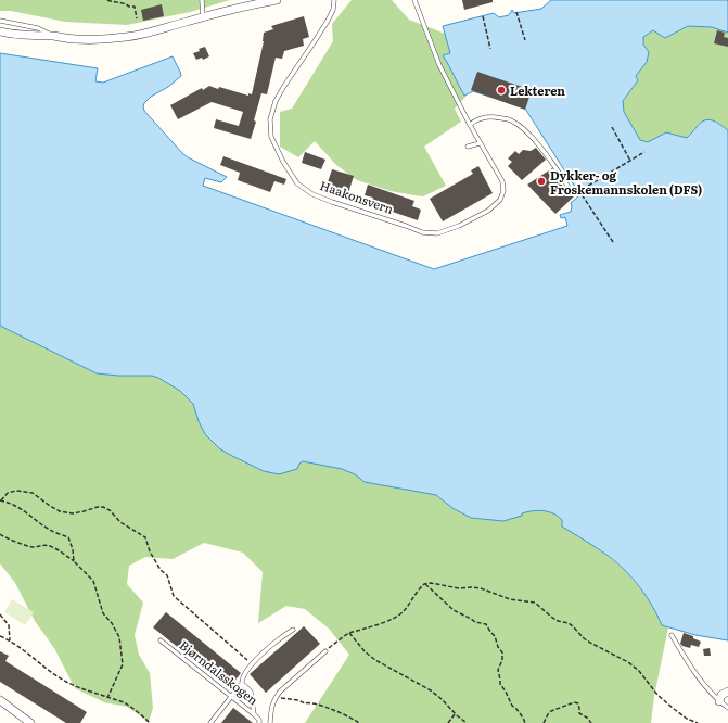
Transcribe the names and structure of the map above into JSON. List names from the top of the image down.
{
  "streets": {
    "lane": ["Haakonsvern", "Bjørndalsskogen"]
  },
  "places": ["Lekteren", "Dykker- og Froskemannskolen (DFS)"]
}
